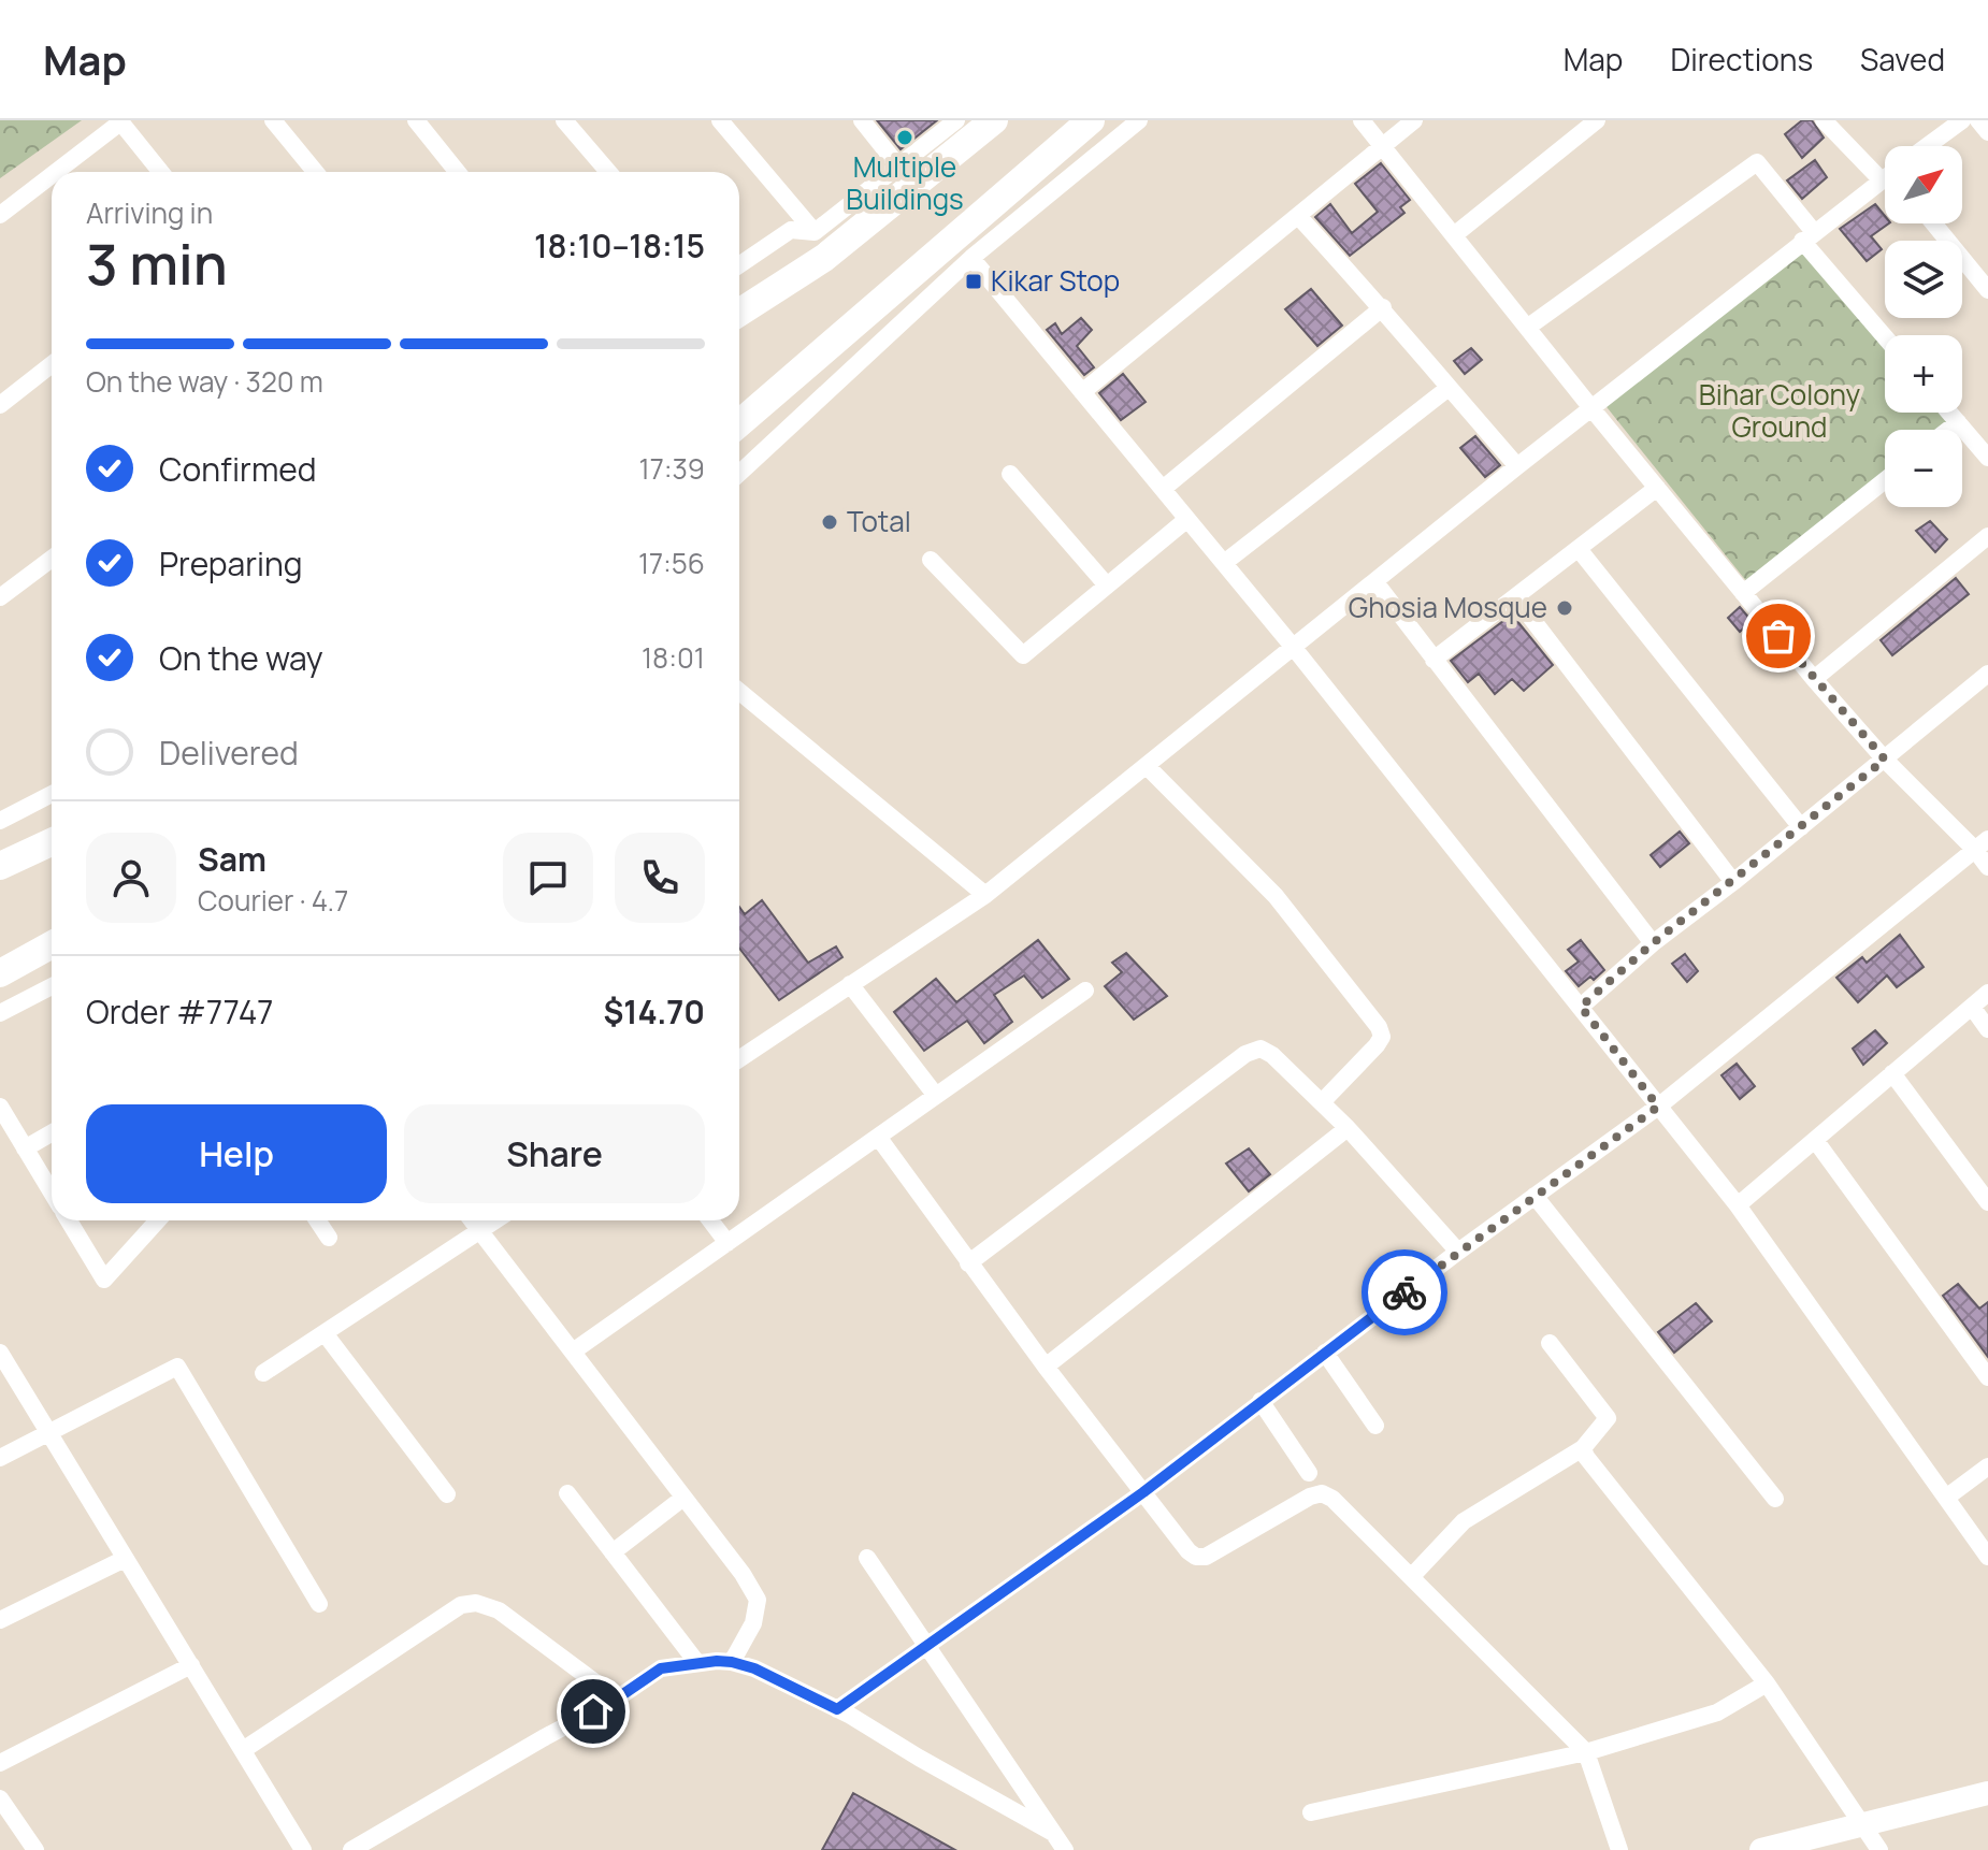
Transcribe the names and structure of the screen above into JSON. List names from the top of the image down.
{
  "parks": ["Bihar Colony Ground"],
  "places": {
    "other": ["Multiple Buildings", "Total", "Ghosia Mosque"],
    "transit": ["Kikar Stop"]
  },
  "north": "top right",
  "page": {
    "header": "Map",
    "nav": ["Map", "Directions", "Saved"],
    "map_buttons": ["+", "−"],
    "heading": ["3 min", "Arriving in", "18:10–18:15"],
    "panel": [
      "Sam",
      "Courier · 4.7",
      "Order #7747",
      "$14.70"
    ],
    "bar": "On the way · 320 m",
    "list": [
      ["Confirmed", "17:39"],
      ["Preparing", "17:56"],
      ["On the way", "18:01"],
      "Delivered"
    ],
    "buttons": ["Help", "Share"]
  }
}
